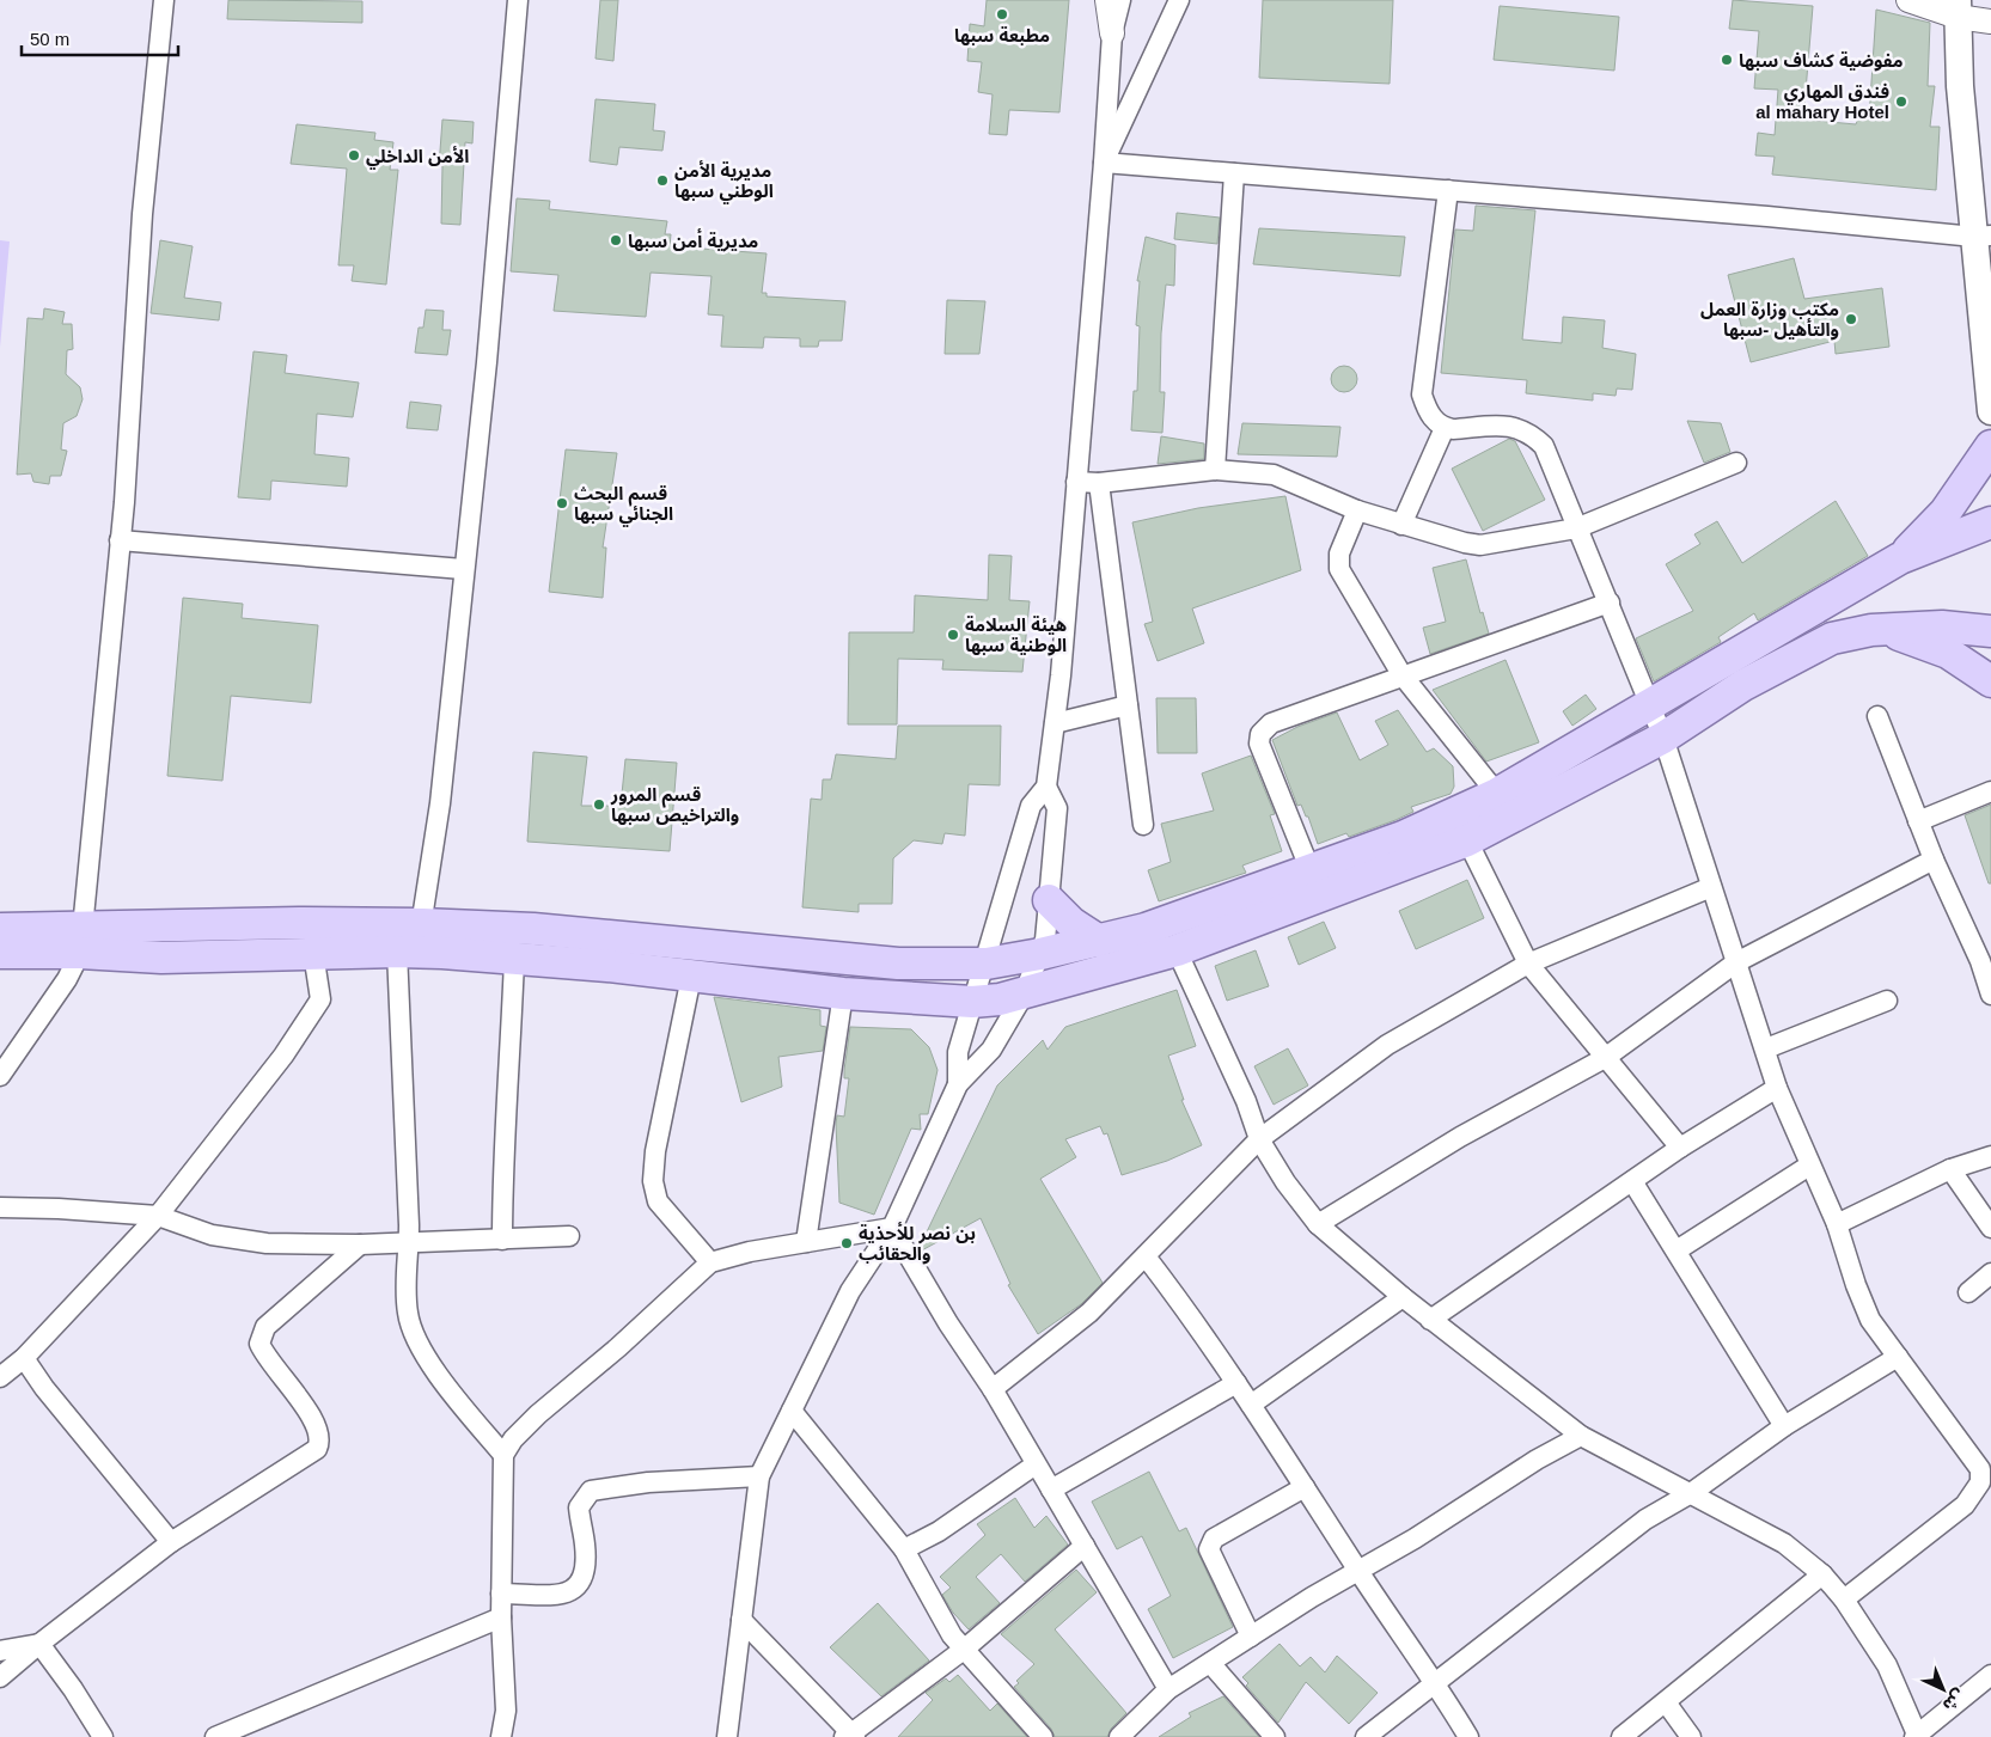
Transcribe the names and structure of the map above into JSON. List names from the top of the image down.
{
  "places": [
    "مطبعة سبها",
    "مفوضية كشاف سبها",
    "فندق المهاري al mahary Hotel",
    "الأمن الداخلي",
    "مديرية الأمن الوطني سبها",
    "مديرية أمن سبها",
    "مكتب وزارة العمل والتأهيل -سبها",
    "قسم البحث الجنائي سبها",
    "هيئة السلامة الوطنية سبها",
    "قسم المرور والتراخيص سبها",
    "بن نصر للأحذية والحقائب"
  ],
  "scale_bar": "50 m",
  "north": "bottom right"
}
